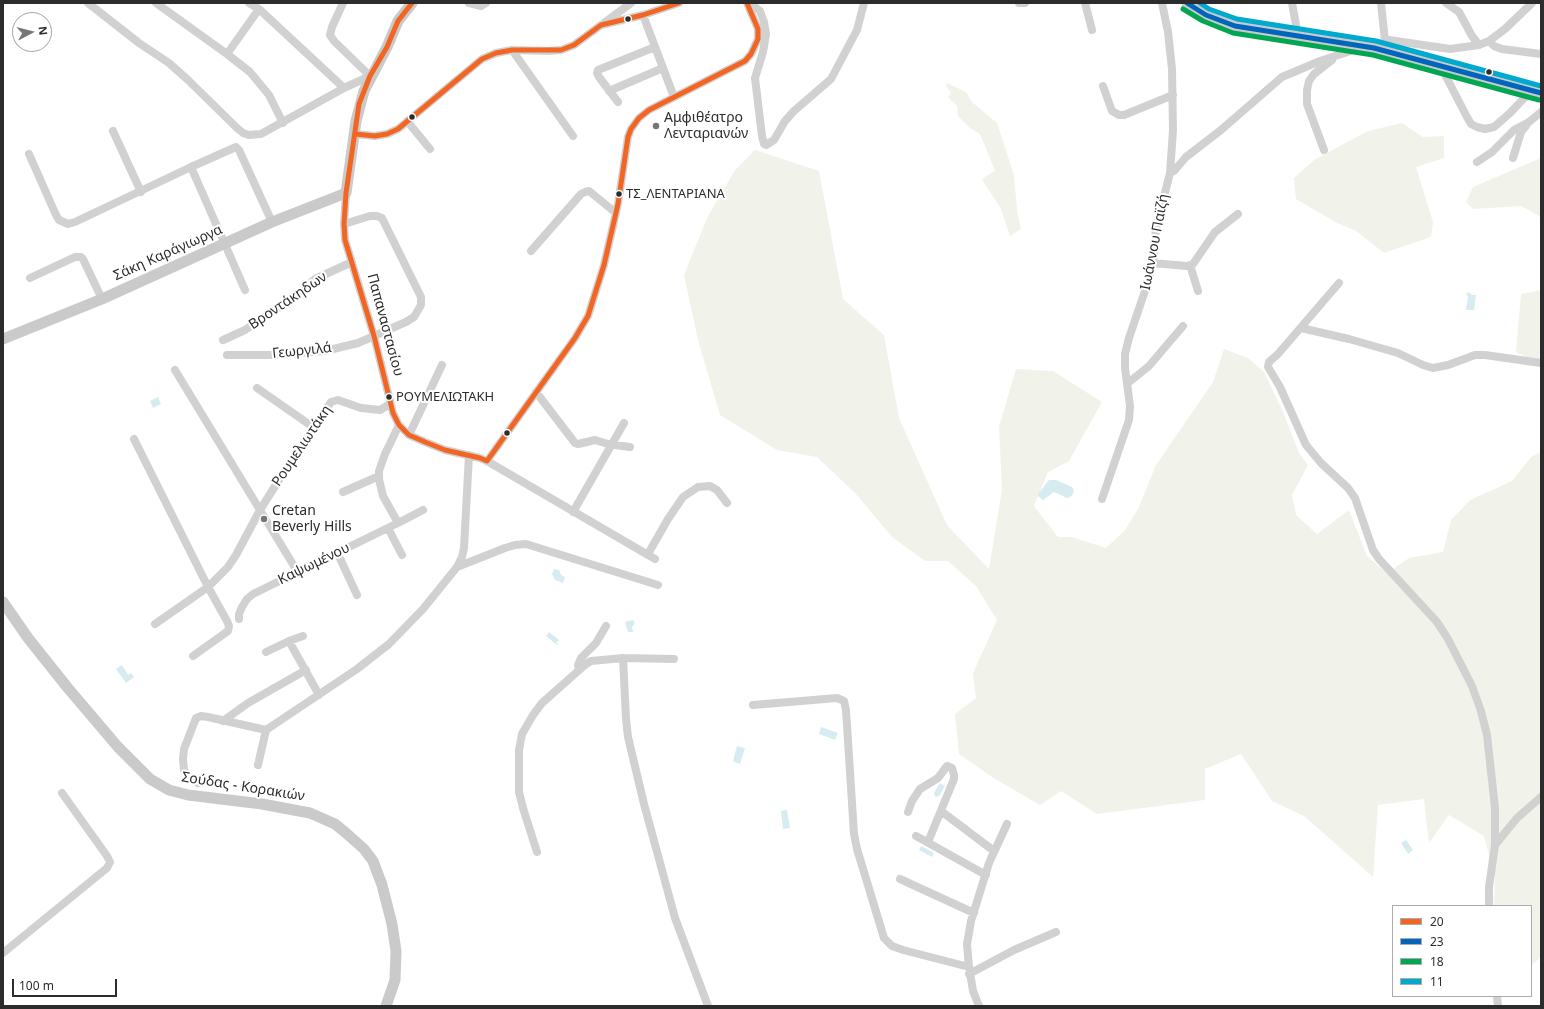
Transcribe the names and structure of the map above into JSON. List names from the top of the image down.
{
  "streets": {
    "main road": ["Σάκη Καράγιωργα", "Παπαναστασίου", "Σούδας - Κορακιών"],
    "street": [
      "Ιωάννου Παϊζή",
      "Βροντάκηδων",
      "Γεωργιλά",
      "Ρουμελιωτάκη",
      "Καψωμένου"
    ]
  },
  "crossings": [
    ["Σάκη Καράγιωργα", "Παπαναστασίου"],
    ["Βροντάκηδων", "Παπαναστασίου"],
    ["Παπαναστασίου", "Γεωργιλά"],
    ["Παπαναστασίου", "Ρουμελιωτάκη"]
  ],
  "places": [
    "Αμφιθέατρο Λενταριανών",
    "ΤΣ_ΛΕΝΤΑΡΙΑΝΑ",
    "ΡΟΥΜΕΛΙΩΤΑΚΗ",
    "Cretan Beverly Hills"
  ],
  "lines": [
    "transit line 20",
    "transit line 23",
    "transit line 11",
    "transit line 18"
  ],
  "legend": [
    "20",
    "23",
    "18",
    "11"
  ],
  "scale_bar": "100 m",
  "north": "right"
}
